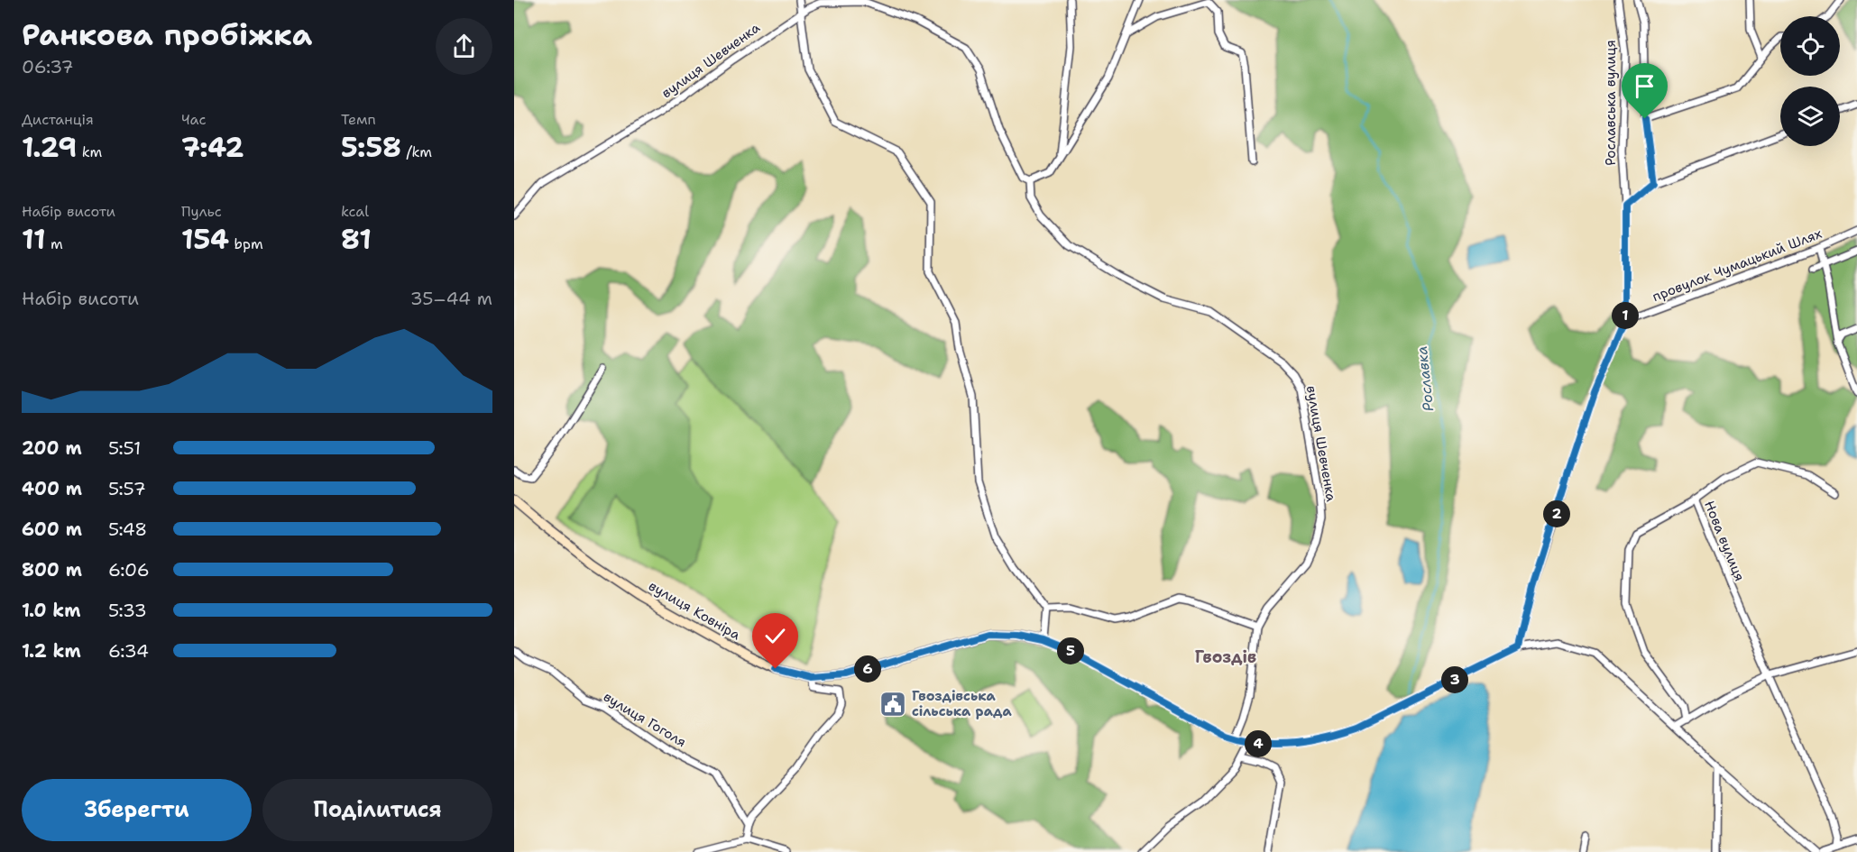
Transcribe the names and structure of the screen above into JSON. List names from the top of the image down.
{
  "streets": {
    "street": [
      "вулиця Шевченка",
      "Рославська вулиця",
      "провулок Чумацький Шлях",
      "Нова вулиця",
      "вулиця Ковніра",
      "вулиця Гоголя"
    ]
  },
  "crossings": [
    ["Рославська вулиця", "провулок Чумацький Шлях"]
  ],
  "districts": ["Гвоздів"],
  "water": ["Рославка"],
  "places": {
    "public building": ["Гвоздівська сільська рада"]
  },
  "page": {
    "heading": ["Ранкова пробіжка", "06:37"],
    "stats": [
      ["Дистанція", "1.29 km"],
      ["Час", "7:42"],
      ["Темп", "5:58 /km"],
      ["Набір висоти", "11 m"],
      ["Пульс", "154 bpm"],
      ["kcal", "81"]
    ],
    "chart": ["Набір висоти", "35–44 m"],
    "pins": [
      "1",
      "2",
      "5",
      "6",
      "3",
      "4"
    ],
    "list": [
      {
        "name": "200 m",
        "note": "5:51"
      },
      {
        "name": "400 m",
        "note": "5:57"
      },
      {
        "name": "600 m",
        "note": "5:48"
      },
      {
        "name": "800 m",
        "note": "6:06"
      },
      {
        "name": "1.0 km",
        "note": "5:33"
      },
      {
        "name": "1.2 km",
        "note": "6:34"
      }
    ],
    "buttons": ["Зберегти", "Поділитися"]
  }
}
